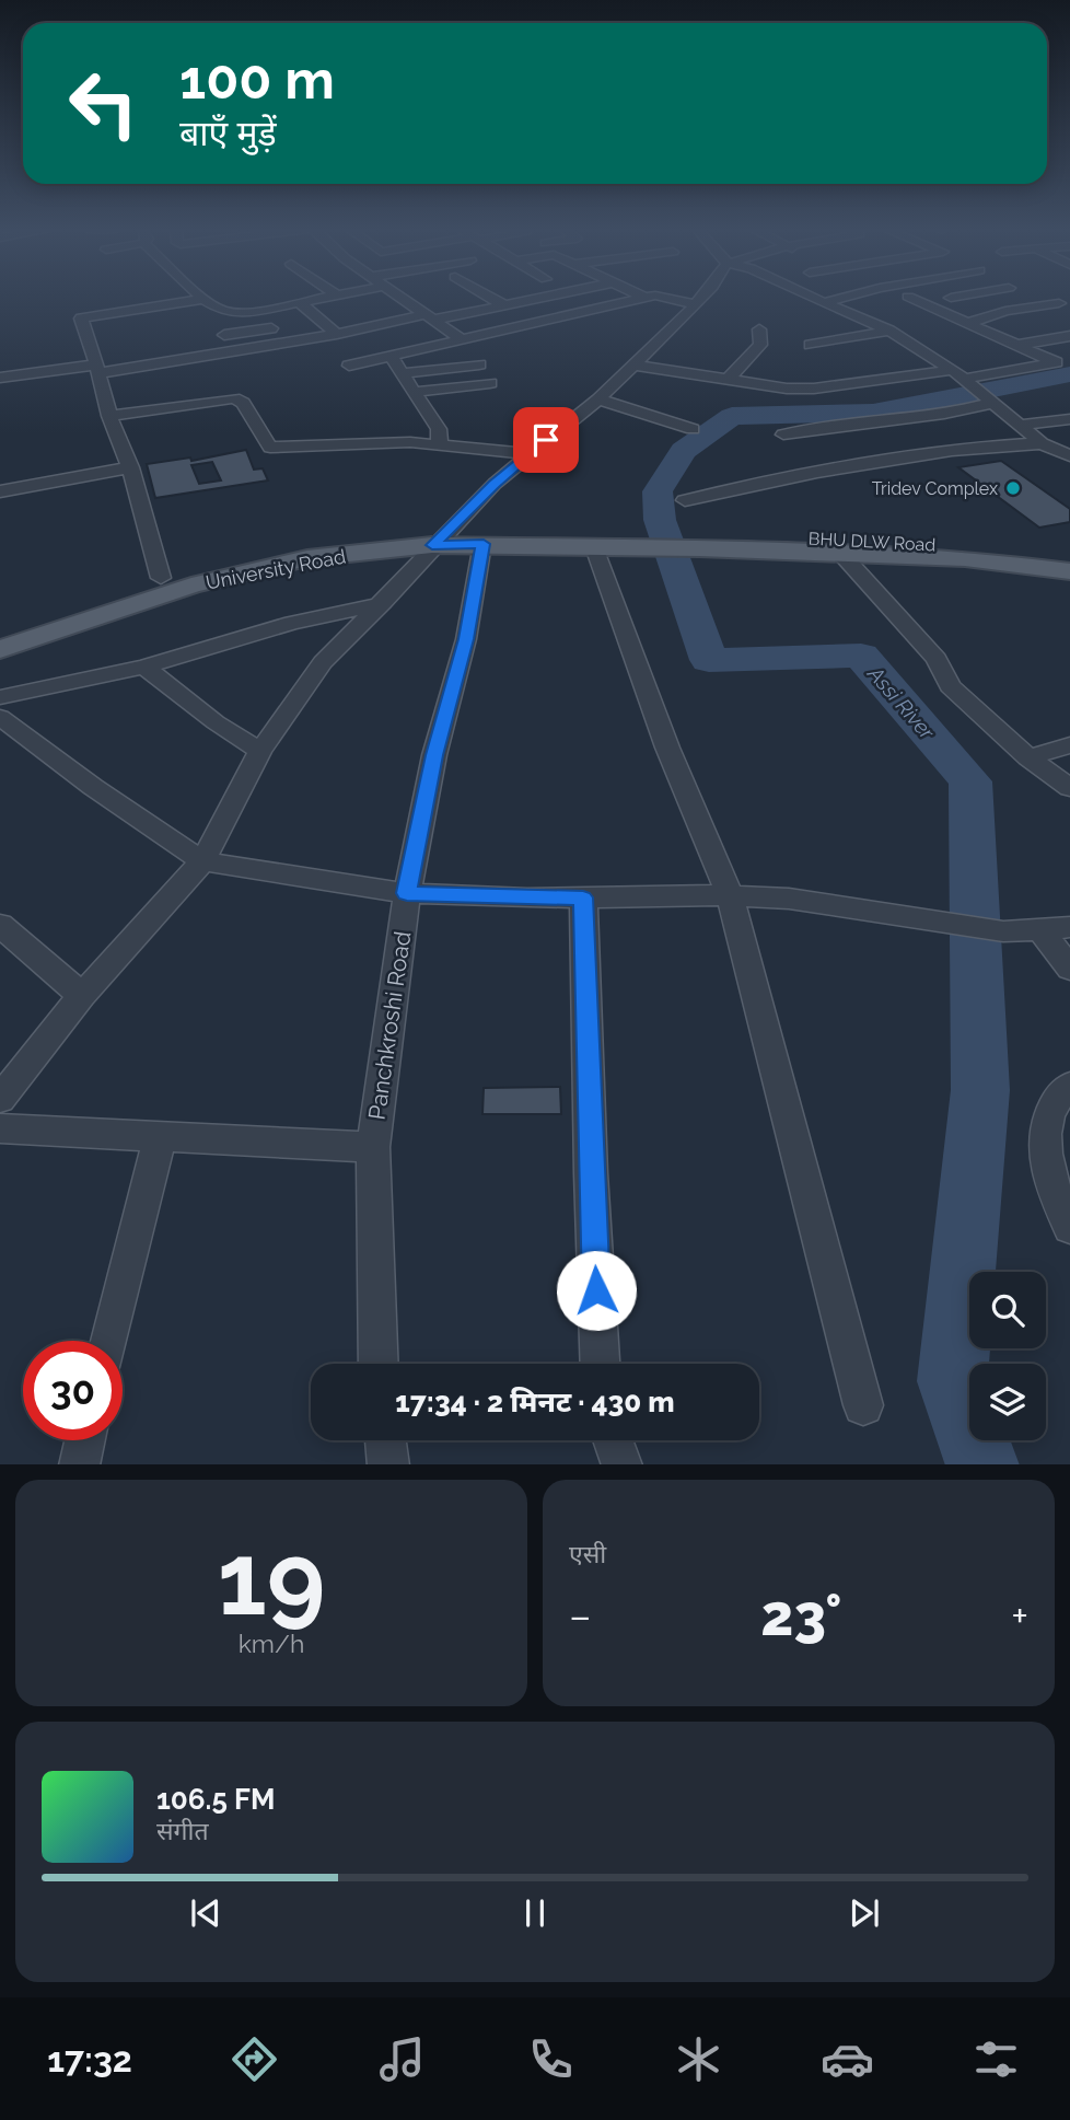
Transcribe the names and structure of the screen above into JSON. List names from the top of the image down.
{
  "streets": {
    "main road": ["BHU DLW Road", "University Road"],
    "street": ["Panchkroshi Road"]
  },
  "crossings": [
    ["BHU DLW Road", "University Road"],
    ["University Road", "Panchkroshi Road"]
  ],
  "water": ["Assi River"],
  "places": ["Tridev Complex"],
  "page": {
    "turn": ["100 m", "बाएँ मुड़ें"],
    "limit": "30",
    "trip": "17:34 · 2 मिनट · 430 m",
    "tile": [
      ["19", "km/h"],
      "एसी"
    ],
    "heat": ["−", "23°", "+"],
    "song": ["106.5 FM", "संगीत"],
    "tabs": "17:32"
  }
}
